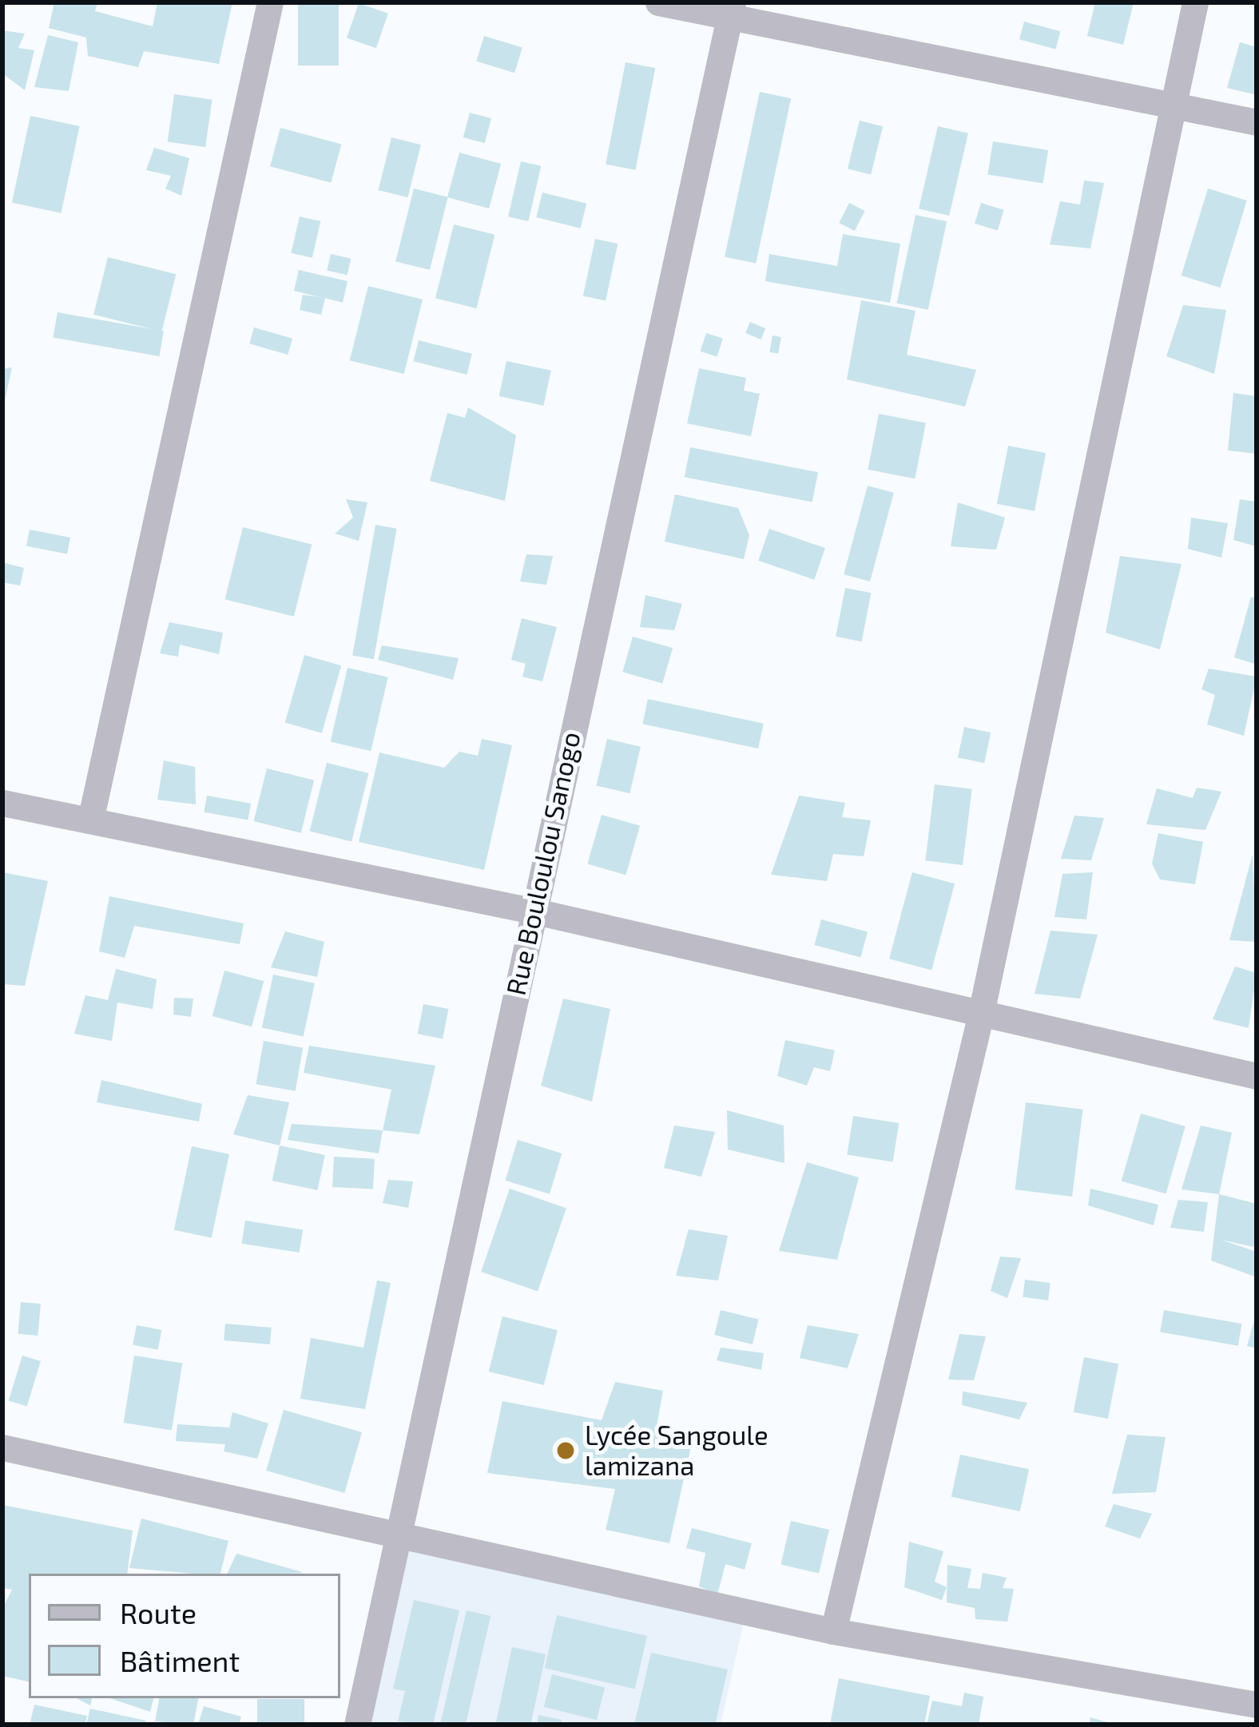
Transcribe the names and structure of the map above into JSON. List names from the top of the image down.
{
  "streets": {
    "street": ["Rue Bouloulou Sanogo"]
  },
  "places": ["Lycée Sangoule lamizana"],
  "legend": ["Route", "Bâtiment"]
}
